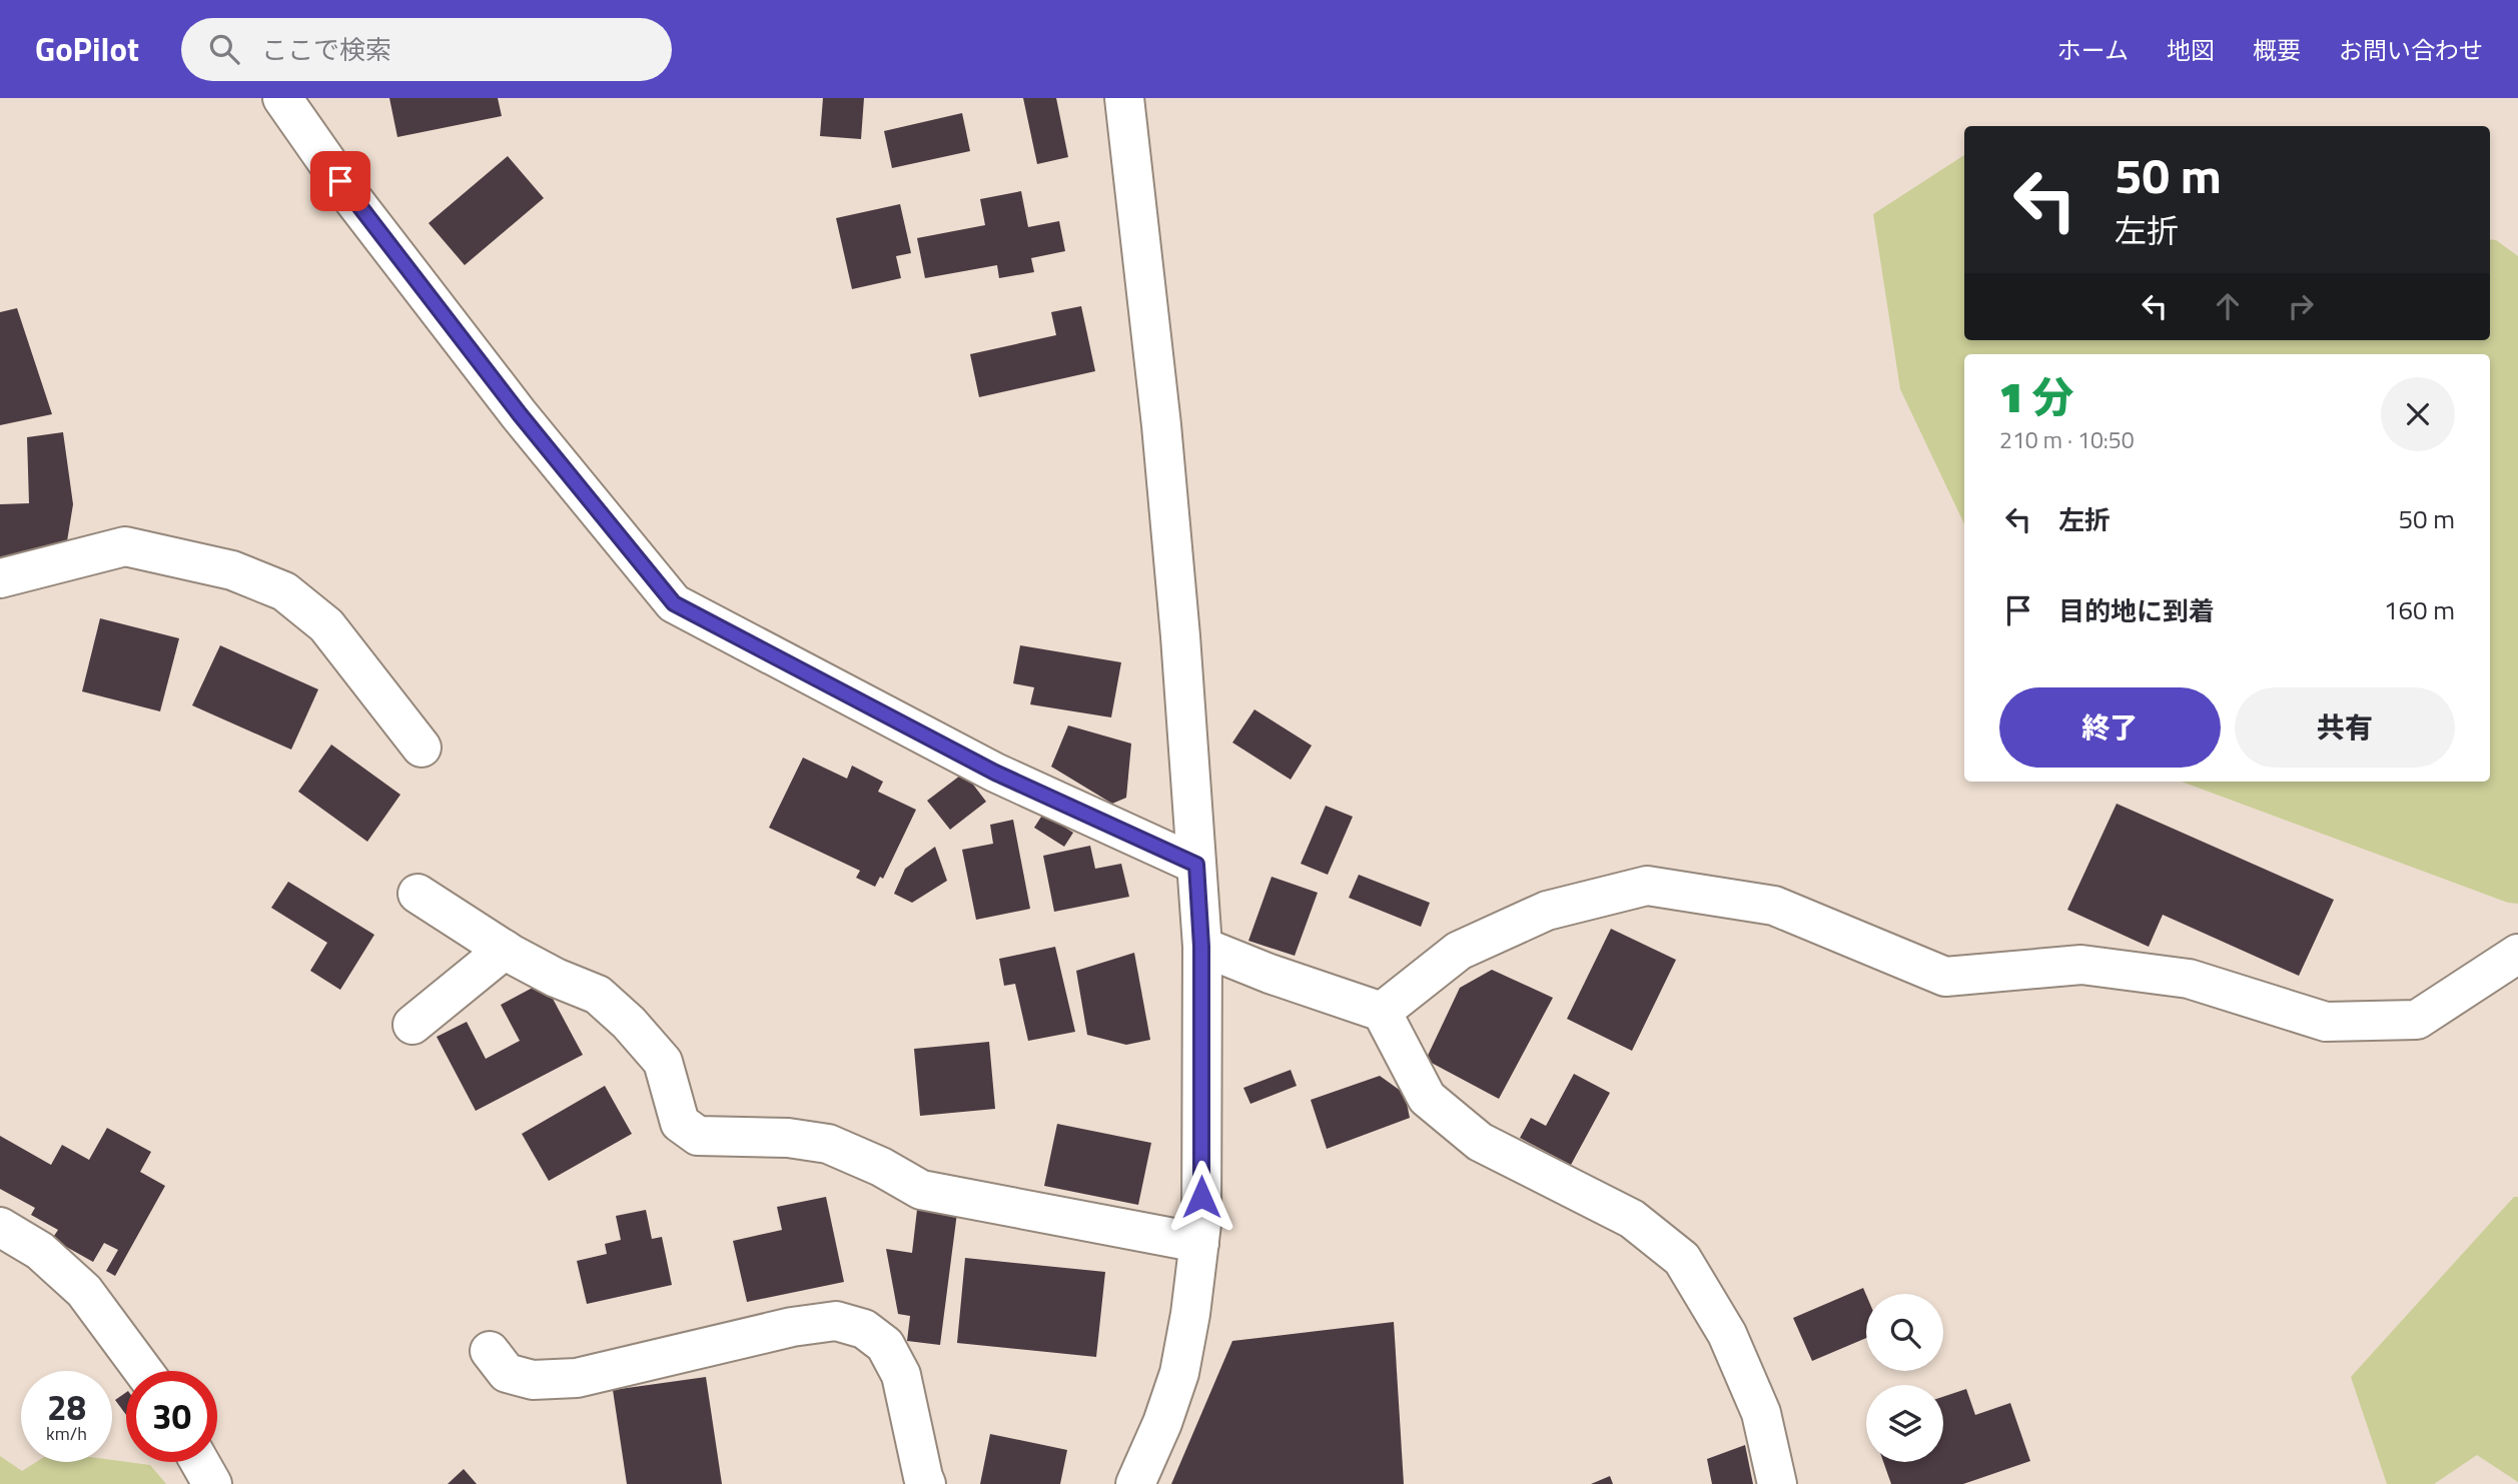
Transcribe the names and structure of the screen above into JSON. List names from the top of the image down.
{
  "page": {
    "header": "GoPilot",
    "search": "ここで検索",
    "nav": [
      "ホーム",
      "地図",
      "概要",
      "お問い合わせ"
    ],
    "turn": ["50 m", "左折"],
    "heading": ["1 分", "210 m · 10:50"],
    "list": [
      {
        "name": "左折",
        "value": "50 m"
      },
      {
        "name": "目的地に到着",
        "value": "160 m"
      }
    ],
    "buttons": ["終了", "共有"],
    "speed": "28 km/h",
    "limit": "30"
  }
}
